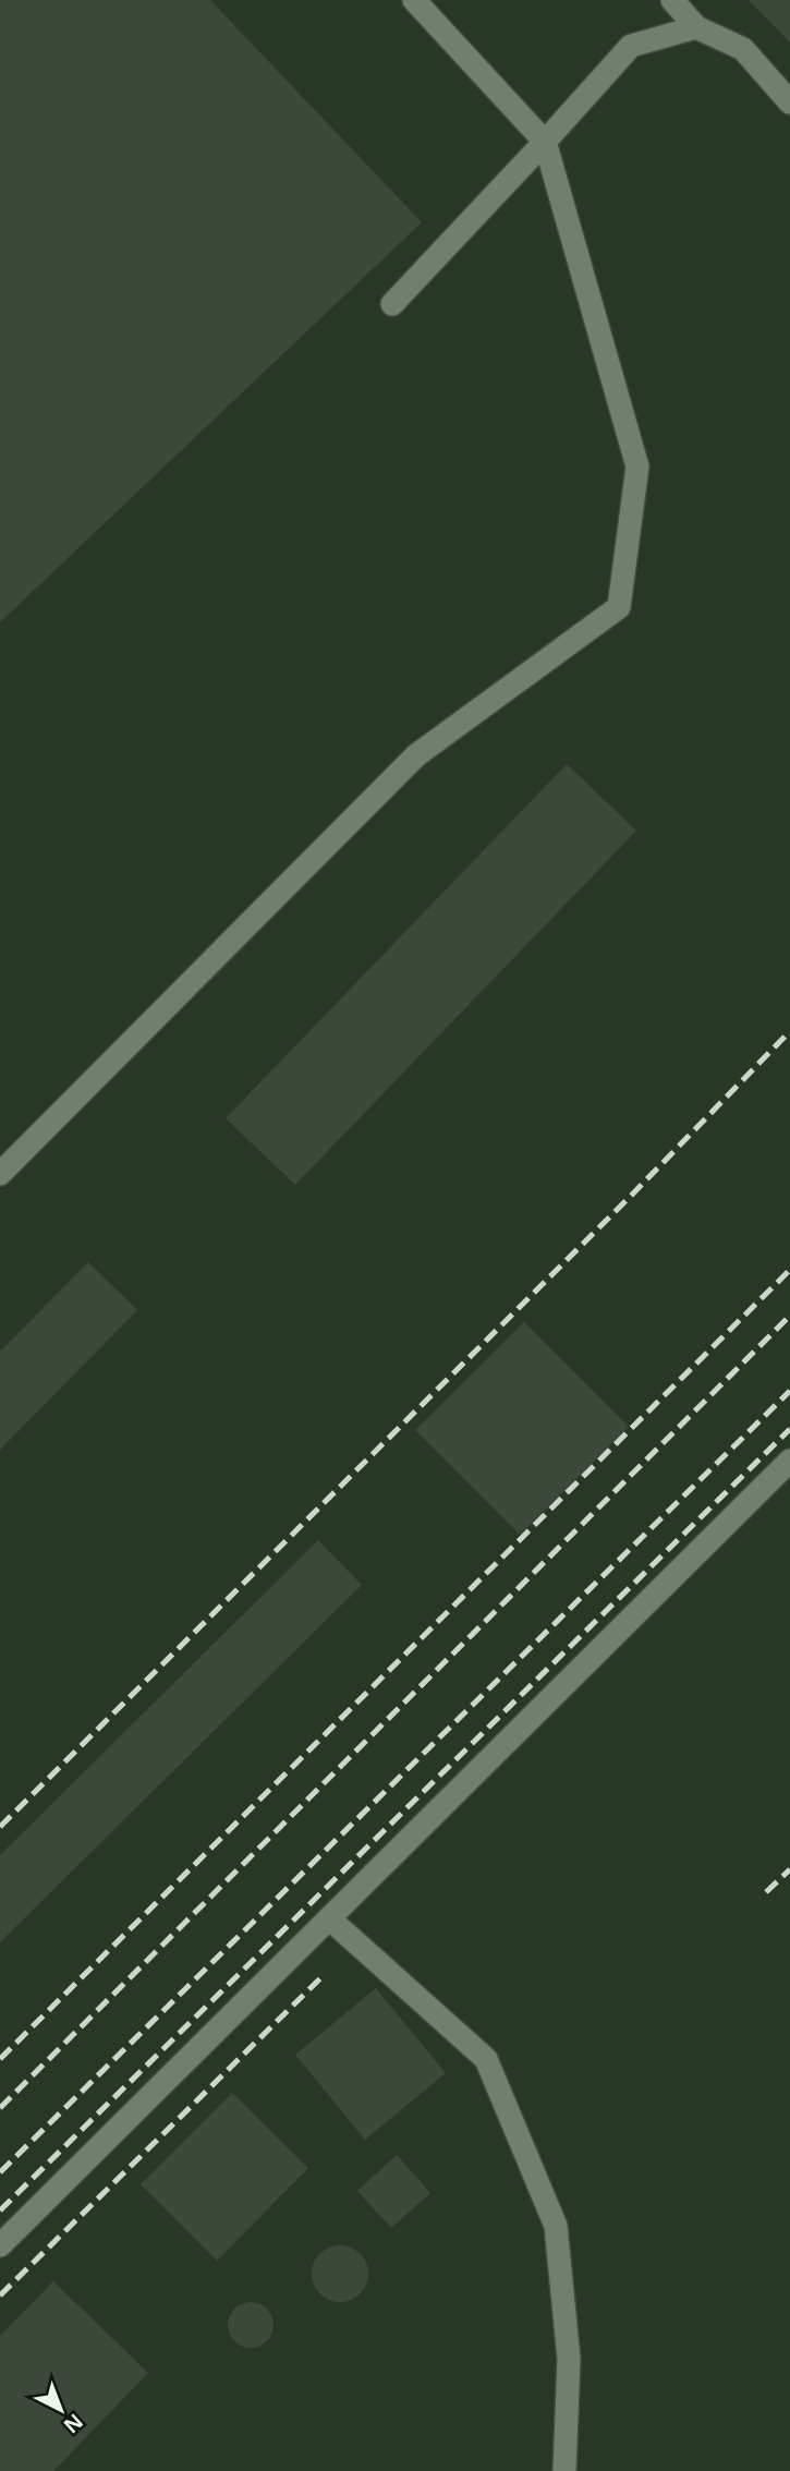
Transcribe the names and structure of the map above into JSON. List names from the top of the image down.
{
  "north": "bottom right"
}
